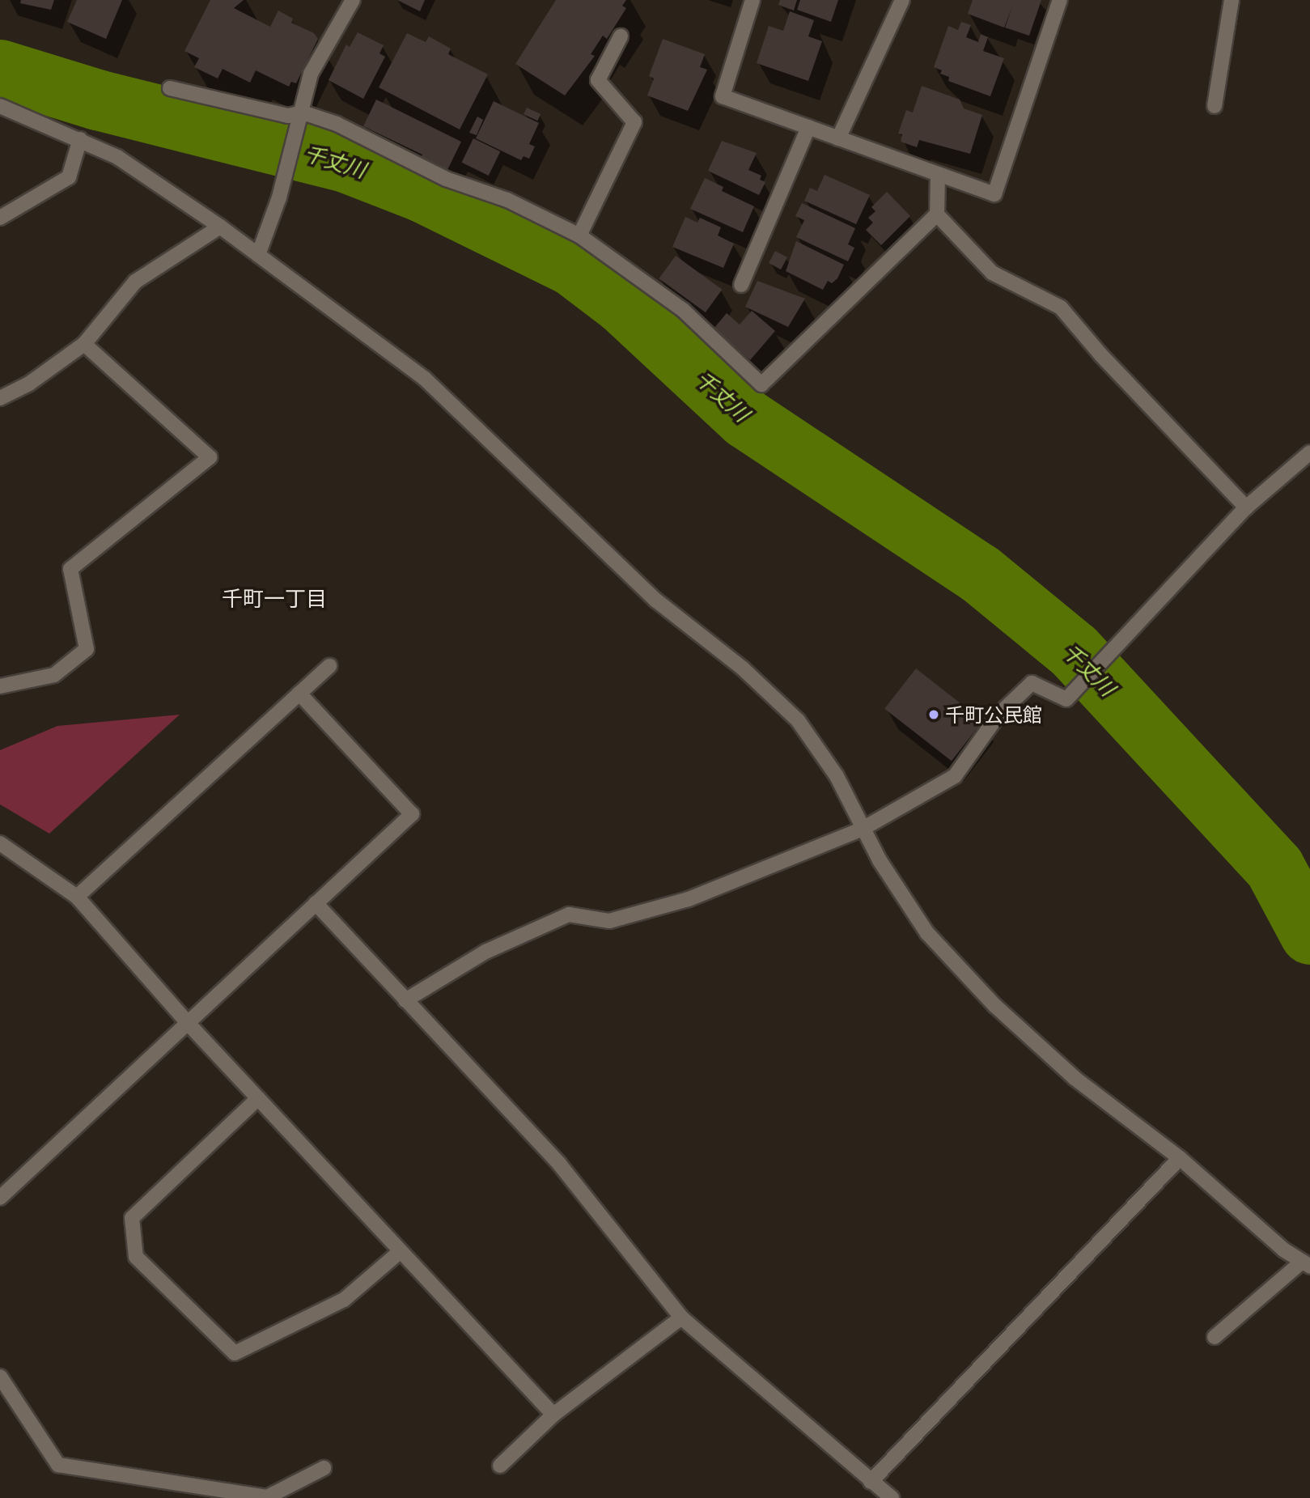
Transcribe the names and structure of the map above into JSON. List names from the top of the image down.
{
  "districts": ["千町一丁目"],
  "water": ["千丈川"],
  "places": ["千町公民館"]
}
